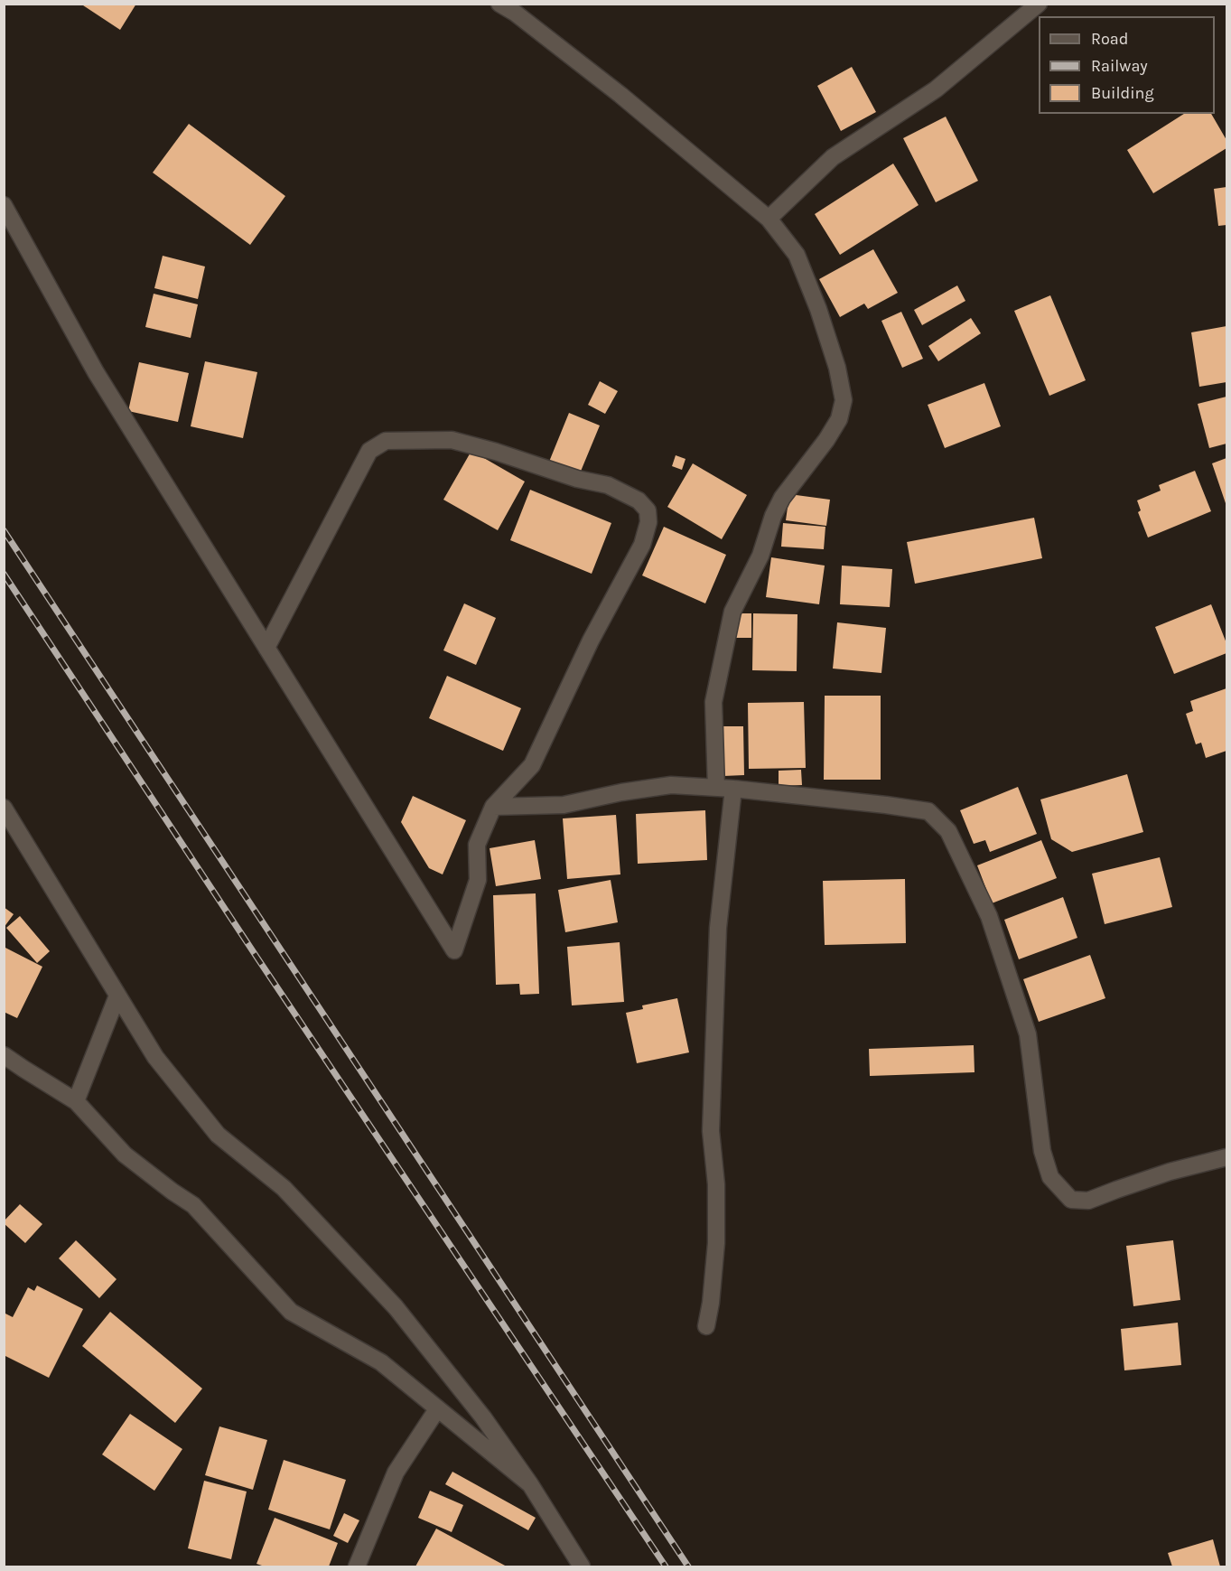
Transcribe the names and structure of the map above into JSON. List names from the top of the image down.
{
  "legend": ["Road", "Railway", "Building"]
}
